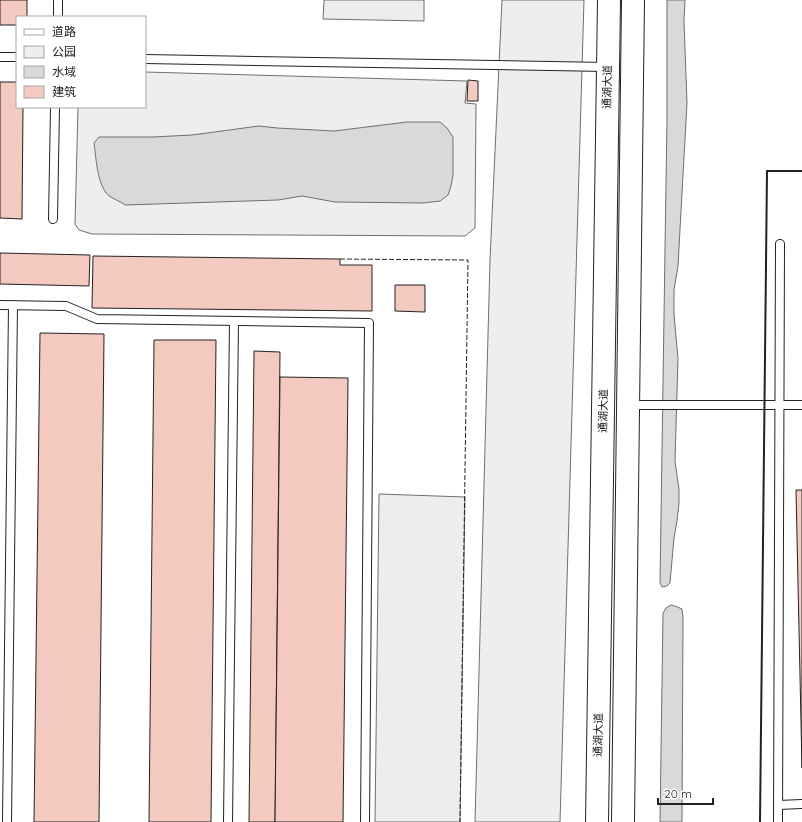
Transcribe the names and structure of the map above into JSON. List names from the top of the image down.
{
  "streets": {
    "main road": ["通湖大道"]
  },
  "legend": [
    "道路",
    "公园",
    "水域",
    "建筑"
  ],
  "scale_bar": "20 m"
}
